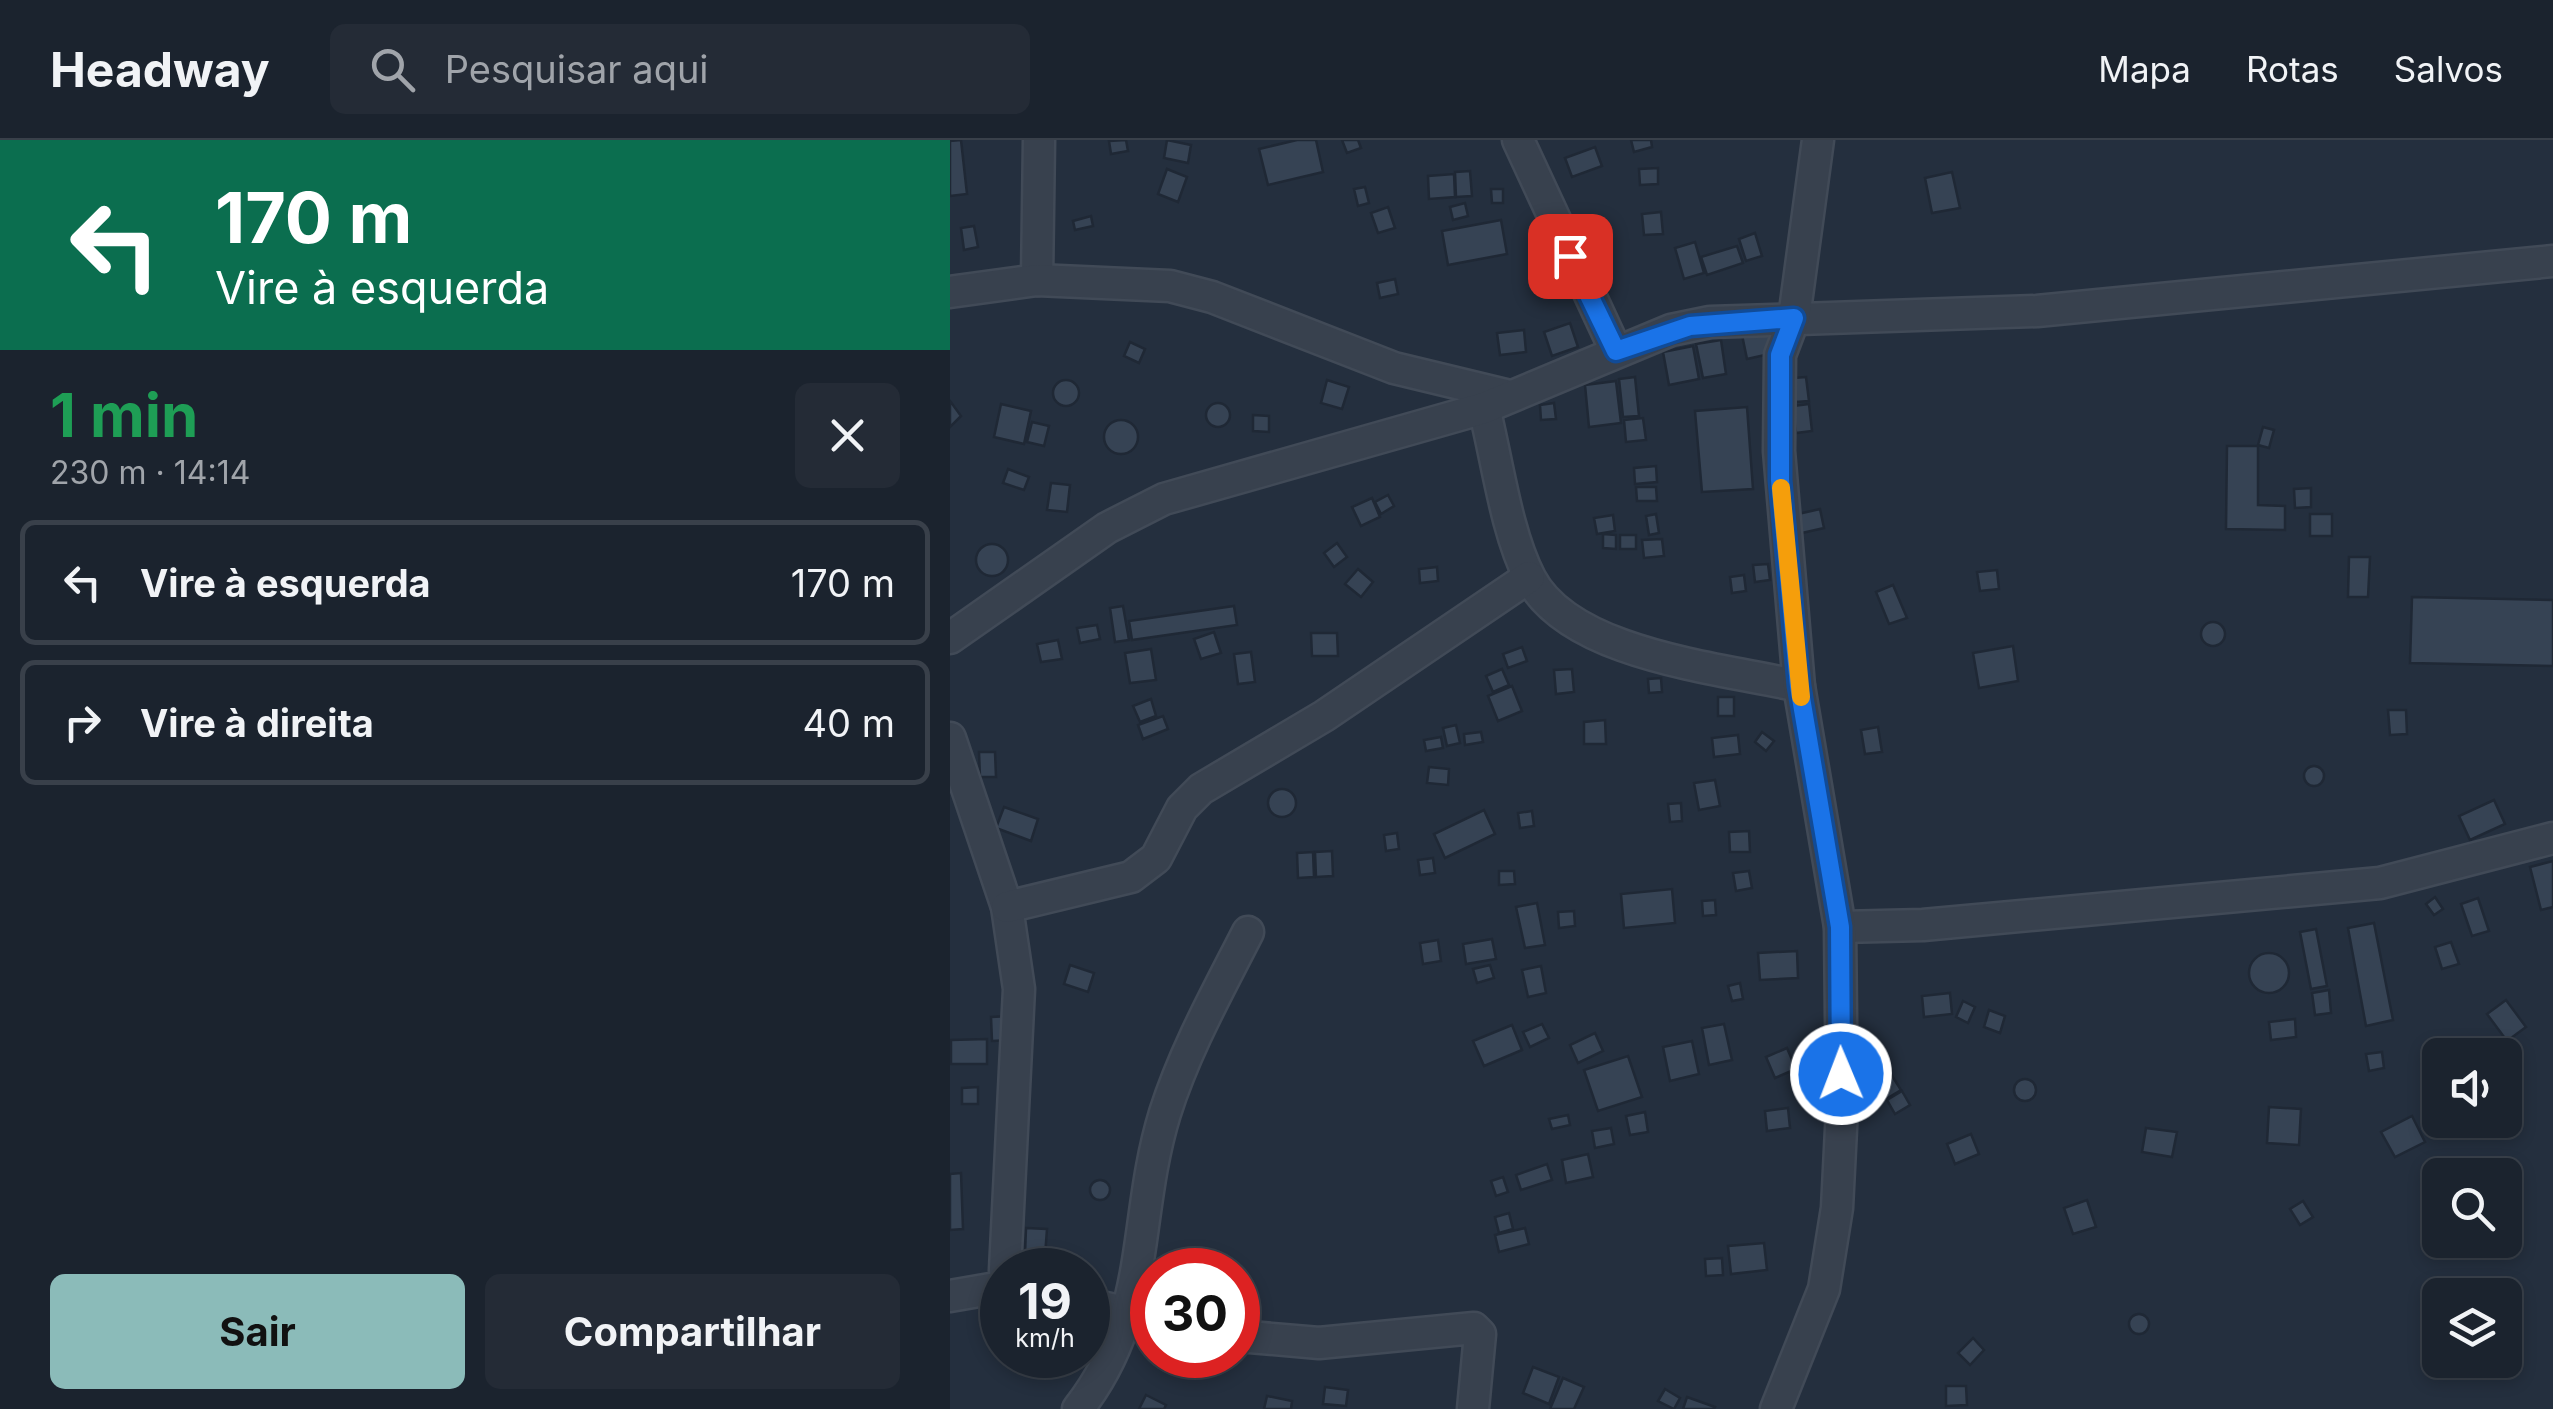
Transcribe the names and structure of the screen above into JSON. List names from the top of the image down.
{
  "page": {
    "header": "Headway",
    "search": "Pesquisar aqui",
    "nav": ["Mapa", "Rotas", "Salvos"],
    "turn": ["170 m", "Vire à esquerda"],
    "heading": ["1 min", "230 m · 14:14"],
    "list": [
      {
        "name": "Vire à esquerda",
        "value": "170 m"
      },
      {
        "name": "Vire à direita",
        "value": "40 m"
      }
    ],
    "speed": "19 km/h",
    "limit": "30",
    "buttons": ["Sair", "Compartilhar"]
  }
}
